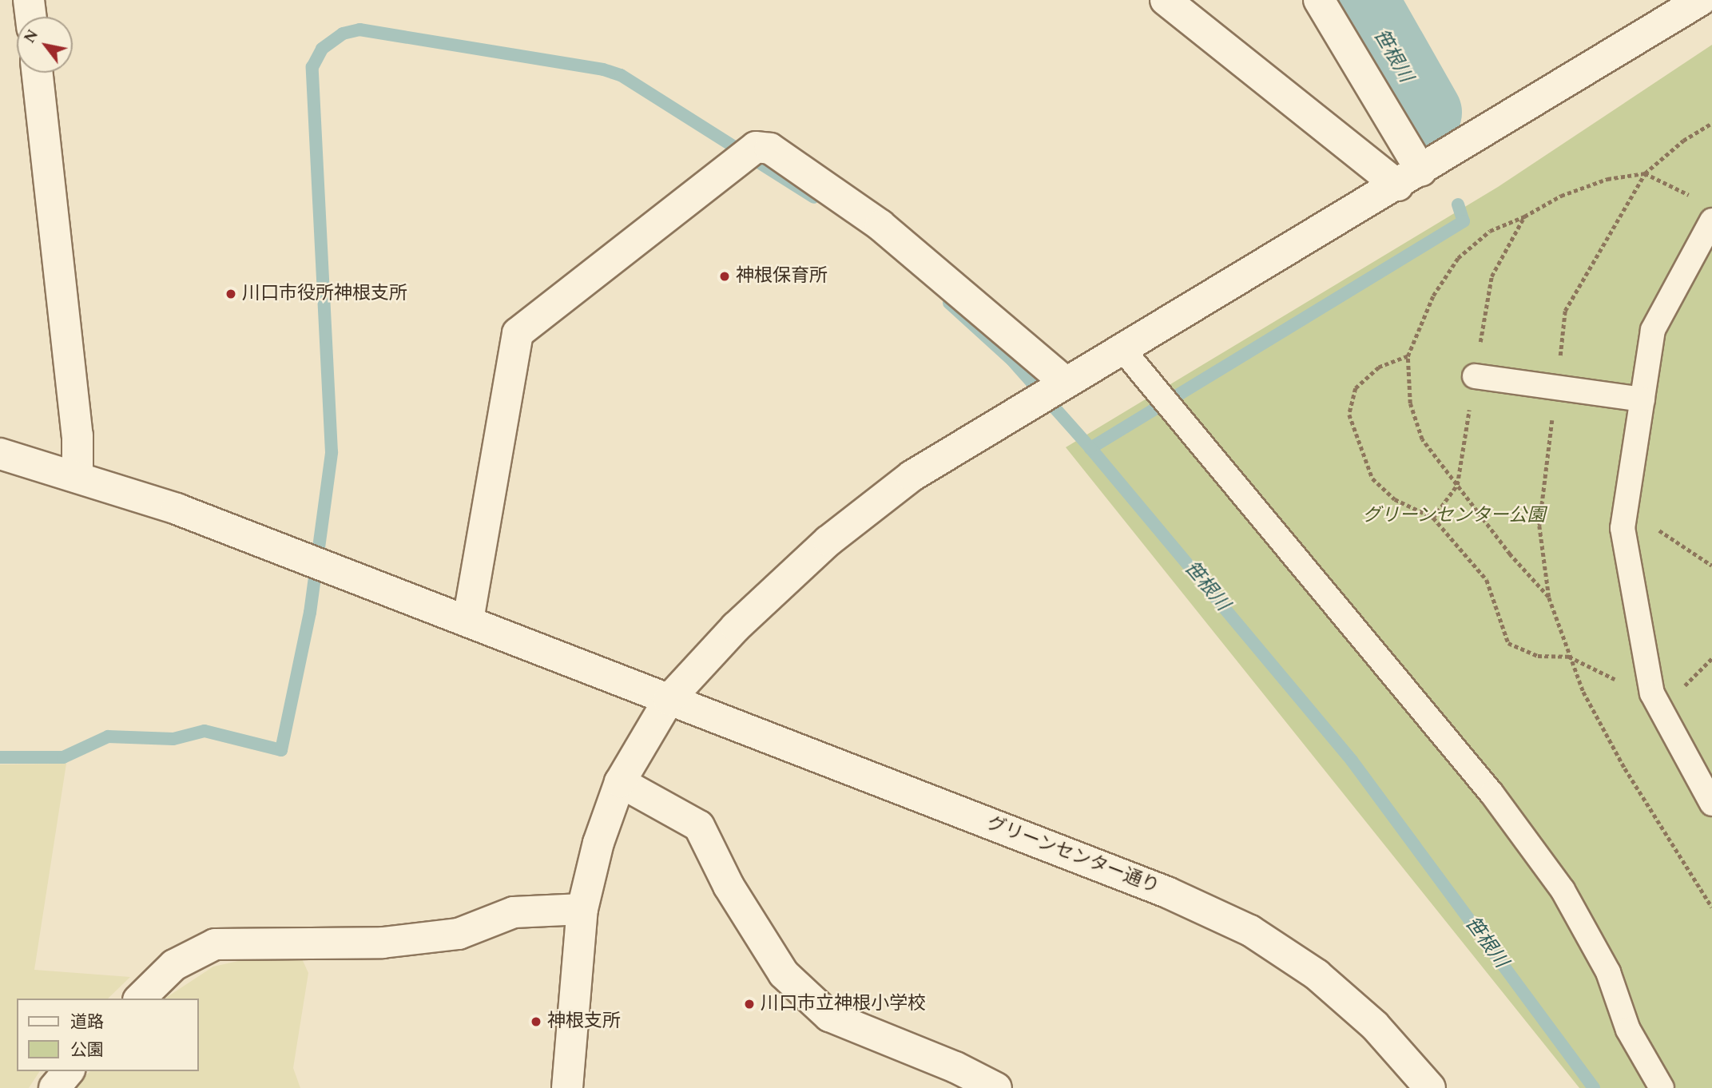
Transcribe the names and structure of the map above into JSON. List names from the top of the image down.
{
  "streets": {
    "street": ["グリーンセンター通り"]
  },
  "water": ["笹根川"],
  "parks": ["グリーンセンター公園"],
  "places": [
    "神根保育所",
    "川口市役所神根支所",
    "川口市立神根小学校",
    "神根支所"
  ],
  "legend": ["道路", "公園"],
  "north": "top left"
}
